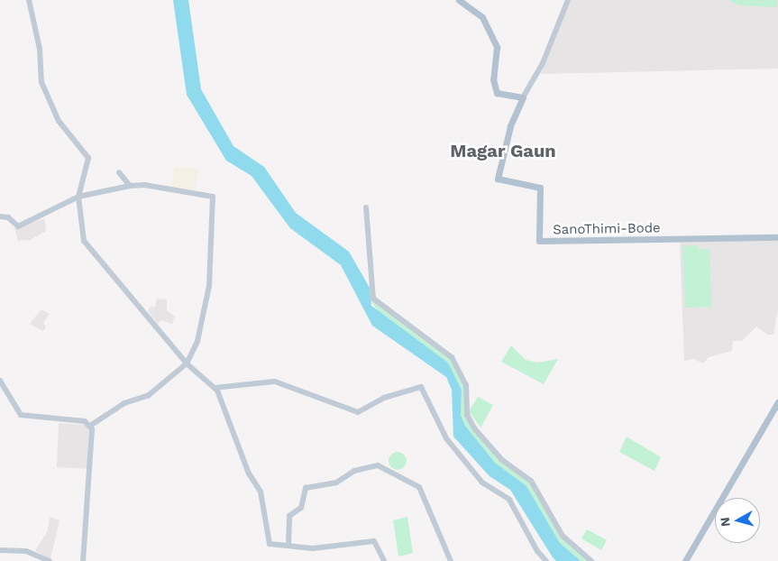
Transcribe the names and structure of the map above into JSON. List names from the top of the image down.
{
  "streets": {
    "main road": ["SanoThimi-Bode"]
  },
  "districts": ["Magar Gaun"],
  "north": "left"
}
